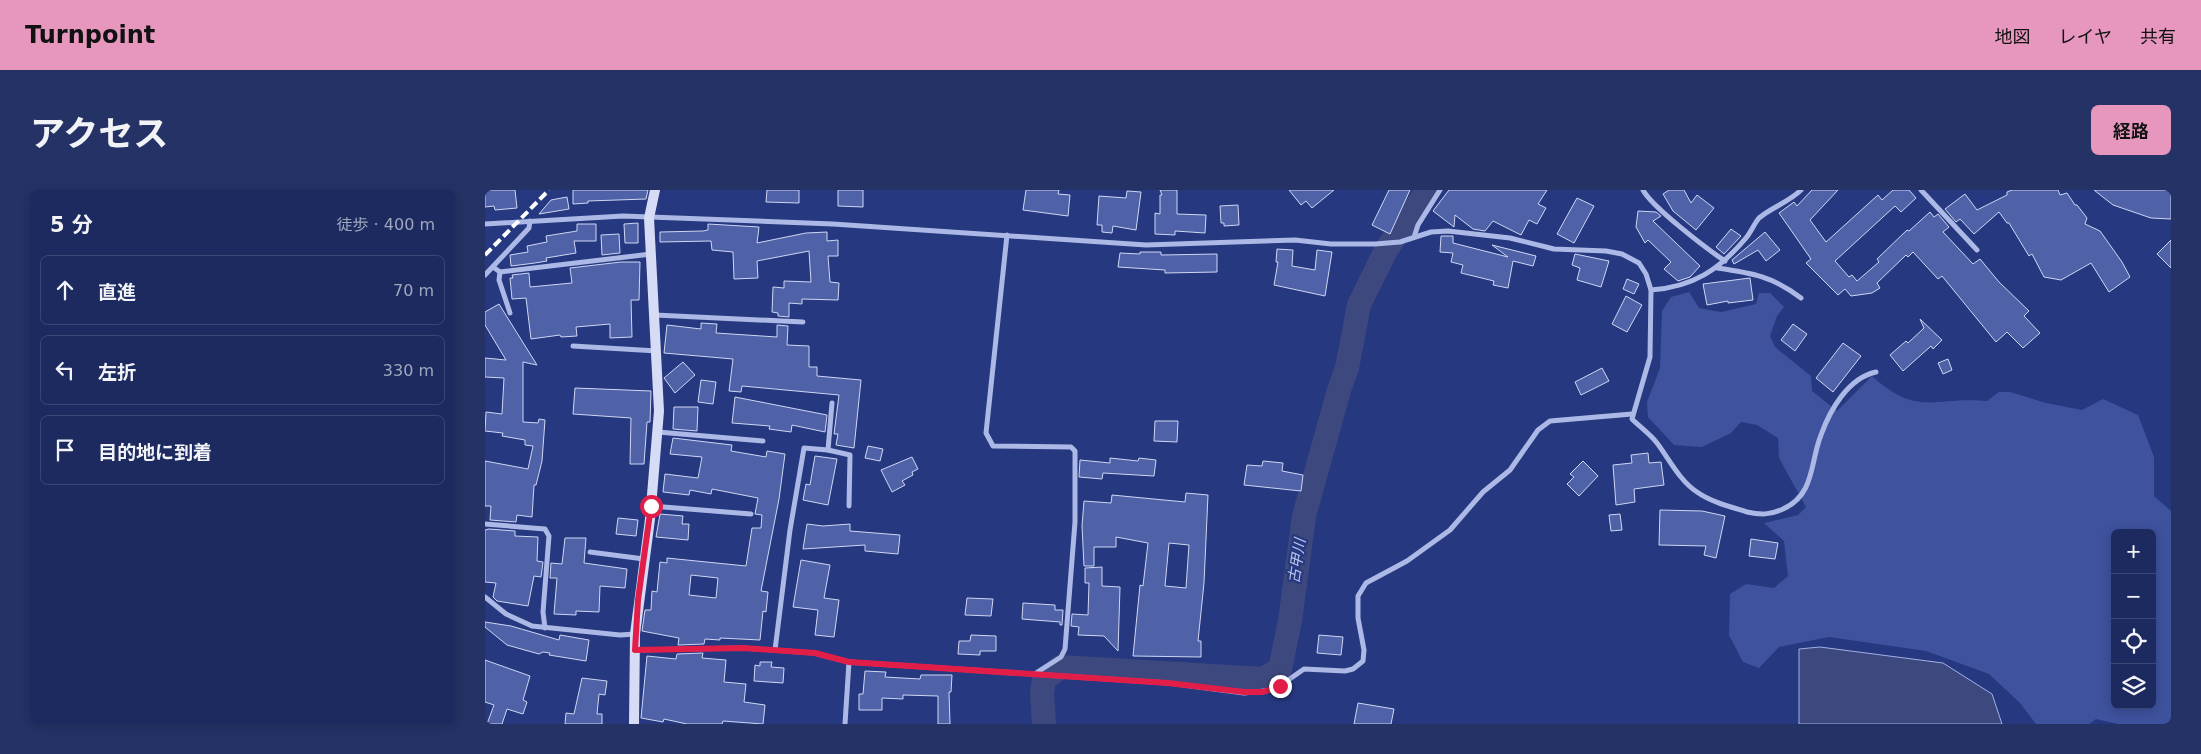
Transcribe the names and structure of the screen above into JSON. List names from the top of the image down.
{
  "water": ["古甲川"],
  "page": {
    "header": "Turnpoint",
    "nav": ["地図", "レイヤ", "共有"],
    "title": "アクセス",
    "buttons": "経路",
    "heading": ["5 分", "徒歩 · 400 m"],
    "list": [
      ["直進", "70 m"],
      ["左折", "330 m"],
      "目的地に到着"
    ],
    "map_buttons": ["+", "−"]
  }
}
